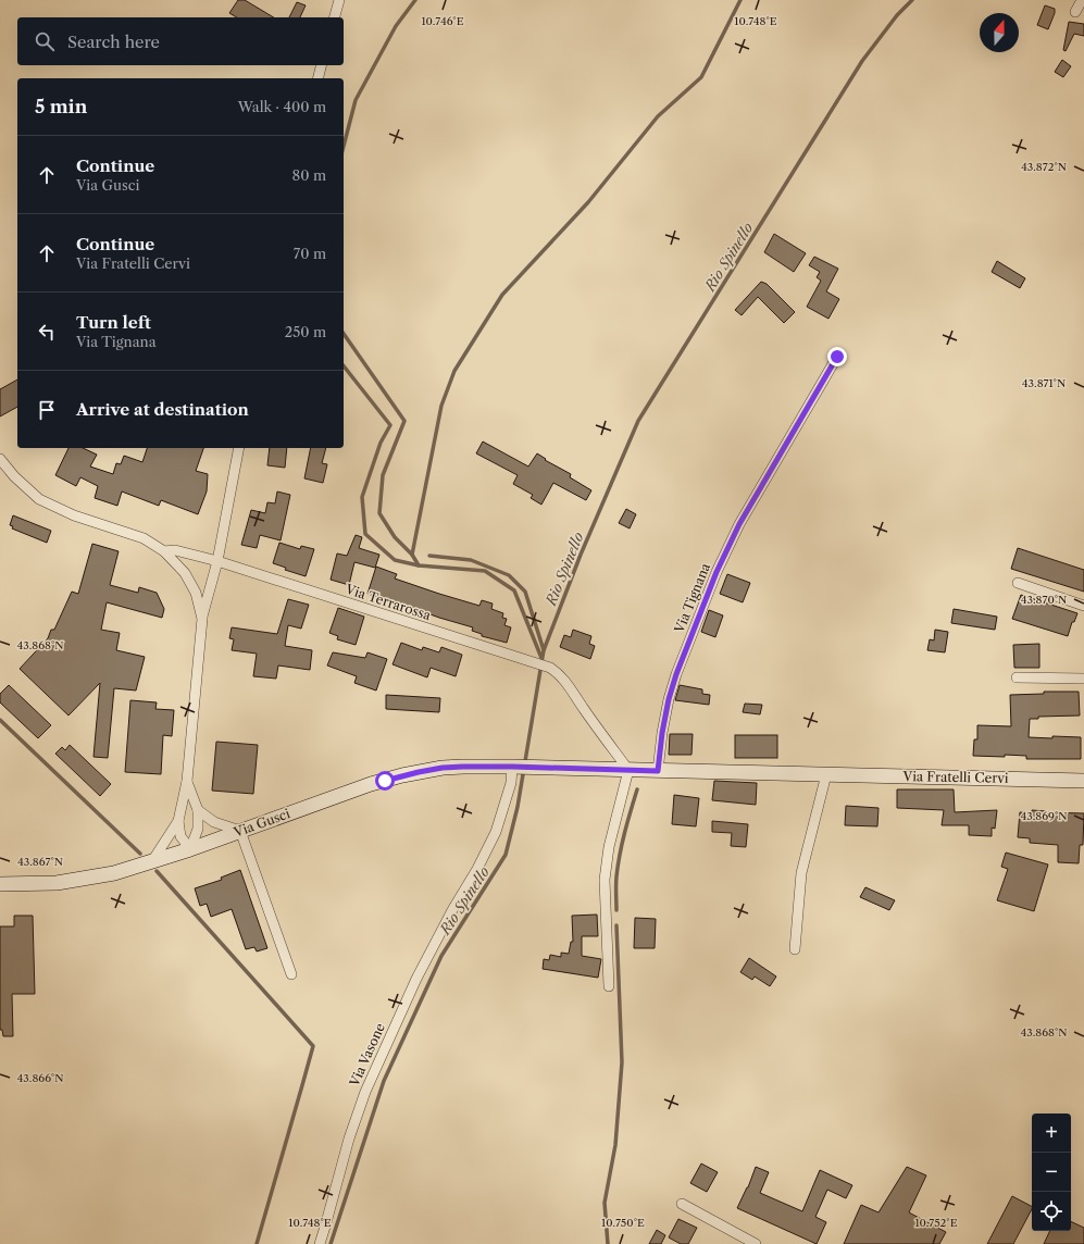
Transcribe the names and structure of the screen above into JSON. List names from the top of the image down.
{
  "streets": {
    "street": [
      "Via Tignana",
      "Via Terrarossa",
      "Via Fratelli Cervi",
      "Via Gusci",
      "Via Vasone"
    ]
  },
  "crossings": [
    ["Via Tignana", "Via Fratelli Cervi"],
    ["Via Terrarossa", "Via Fratelli Cervi"],
    ["Via Fratelli Cervi", "Via Gusci"],
    ["Via Fratelli Cervi", "Via Vasone"],
    ["Via Gusci", "Via Vasone"]
  ],
  "water": ["Rio Spinello"],
  "north": "top",
  "page": {
    "search": "Search here",
    "heading": ["5 min", "Walk · 400 m"],
    "list": [
      ["Continue", "Via Gusci", "80 m"],
      ["Continue", "Via Fratelli Cervi", "70 m"],
      ["Turn left", "Via Tignana", "250 m"],
      "Arrive at destination"
    ],
    "map_buttons": ["+", "−"]
  },
  "coordinates": [
    "10.748°E",
    "10.746°E",
    "43.872°N",
    "43.871°N",
    "43.870°N",
    "43.868°N",
    "43.869°N",
    "43.867°N",
    "43.866°N",
    "10.750°E",
    "10.752°E"
  ]
}
